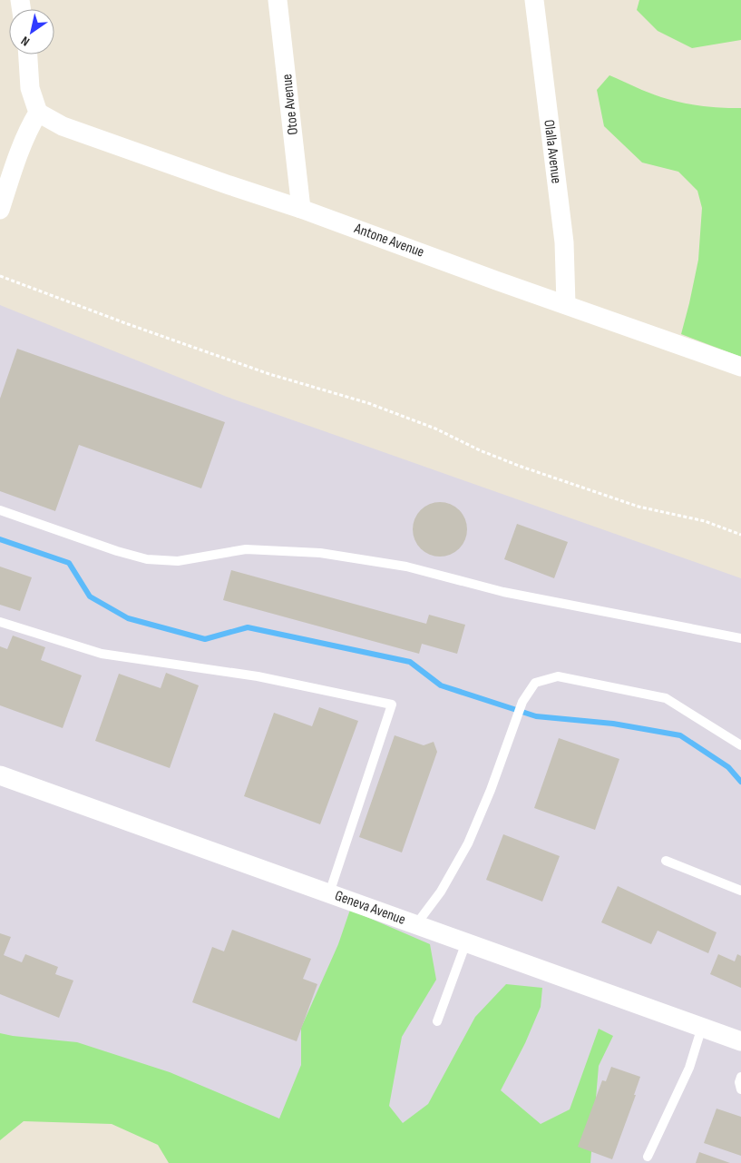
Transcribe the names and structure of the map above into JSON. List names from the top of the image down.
{
  "streets": {
    "street": [
      "Otoe Avenue",
      "Olalla Avenue",
      "Antone Avenue",
      "Geneva Avenue"
    ]
  },
  "crossings": [
    ["Otoe Avenue", "Antone Avenue"],
    ["Olalla Avenue", "Antone Avenue"]
  ],
  "north": "bottom left"
}
